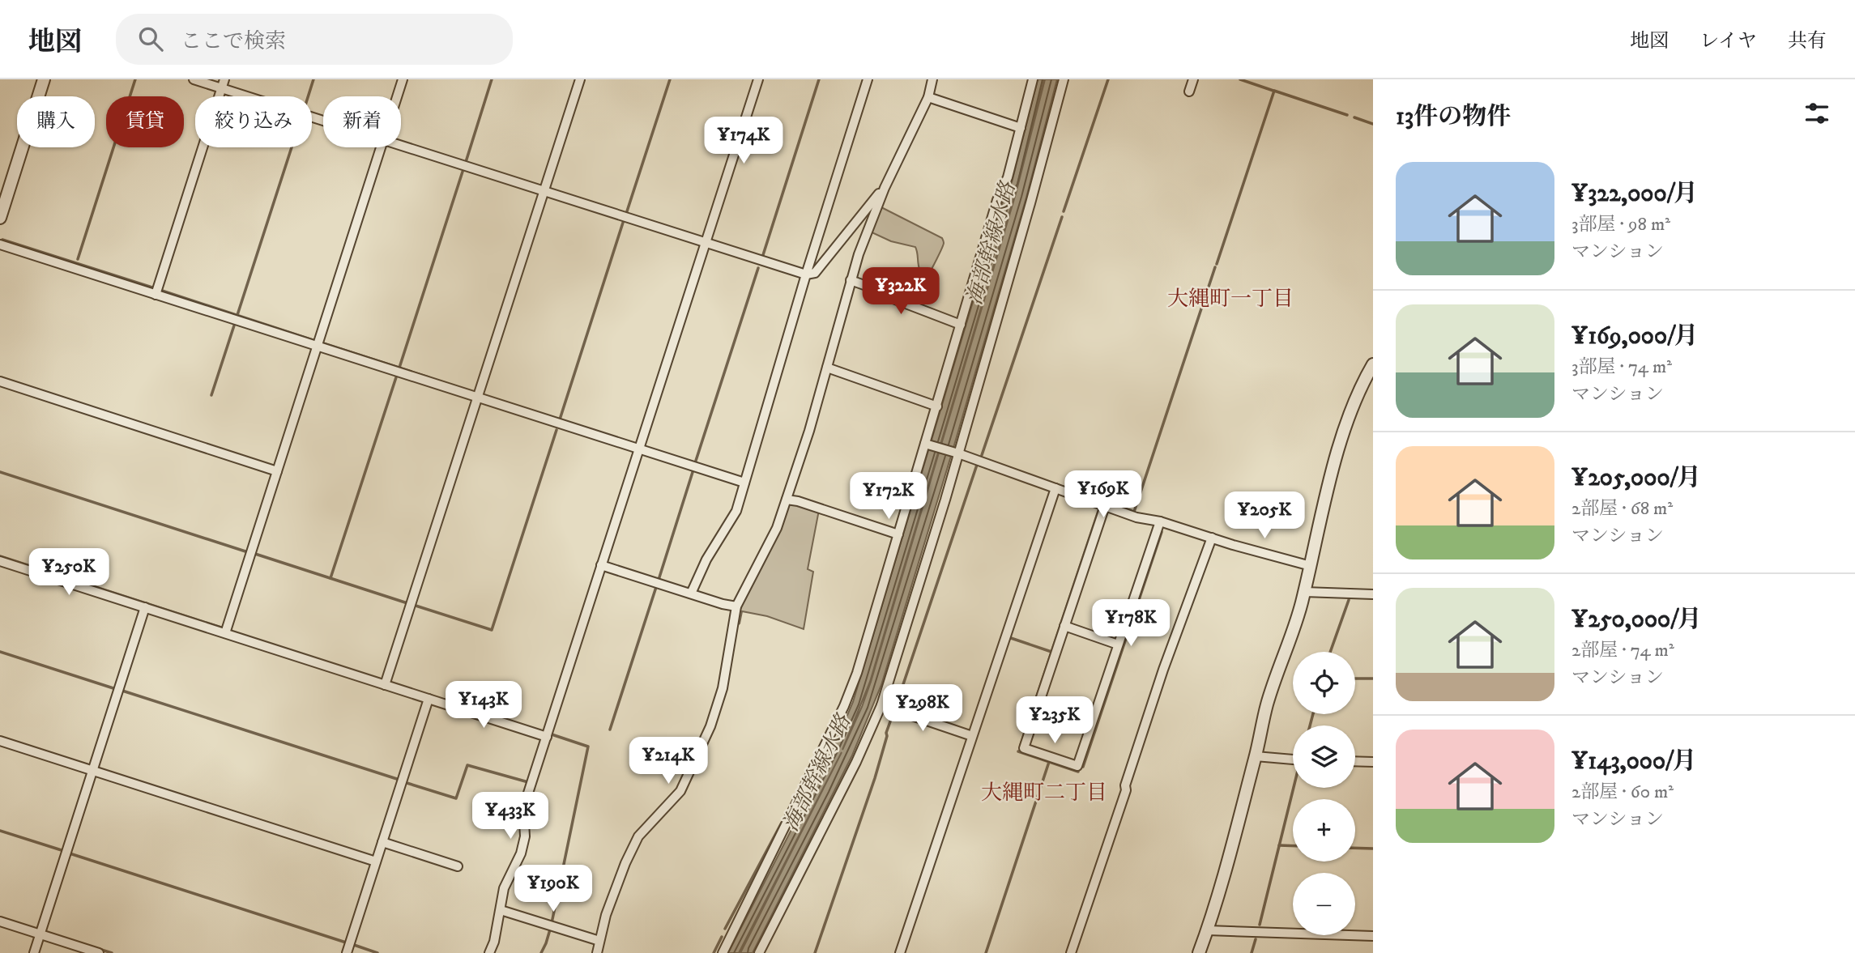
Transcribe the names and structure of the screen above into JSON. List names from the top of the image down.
{
  "districts": ["大縄町一丁目", "大縄町二丁目"],
  "water": ["海部幹線水路"],
  "page": {
    "header": "地図",
    "search": "ここで検索",
    "nav": ["地図", "レイヤ", "共有"],
    "heading": "13件の物件",
    "chip": [
      "購入",
      "賃貸",
      "絞り込み",
      "新着"
    ],
    "price": [
      "¥174K",
      "¥322K",
      "¥169K",
      "¥172K",
      "¥205K",
      "¥250K",
      "¥178K",
      "¥143K",
      "¥298K",
      "¥235K",
      "¥214K",
      "¥433K",
      "¥190K"
    ],
    "list": [
      {
        "name": "¥322,000/月",
        "note": "3部屋 · 98 m² · マンション"
      },
      {
        "name": "¥169,000/月",
        "note": "3部屋 · 74 m² · マンション"
      },
      {
        "name": "¥205,000/月",
        "note": "2部屋 · 68 m² · マンション"
      },
      {
        "name": "¥250,000/月",
        "note": "2部屋 · 74 m² · マンション"
      },
      {
        "name": "¥143,000/月",
        "note": "2部屋 · 60 m² · マンション"
      }
    ],
    "map_buttons": ["+", "−"]
  }
}
